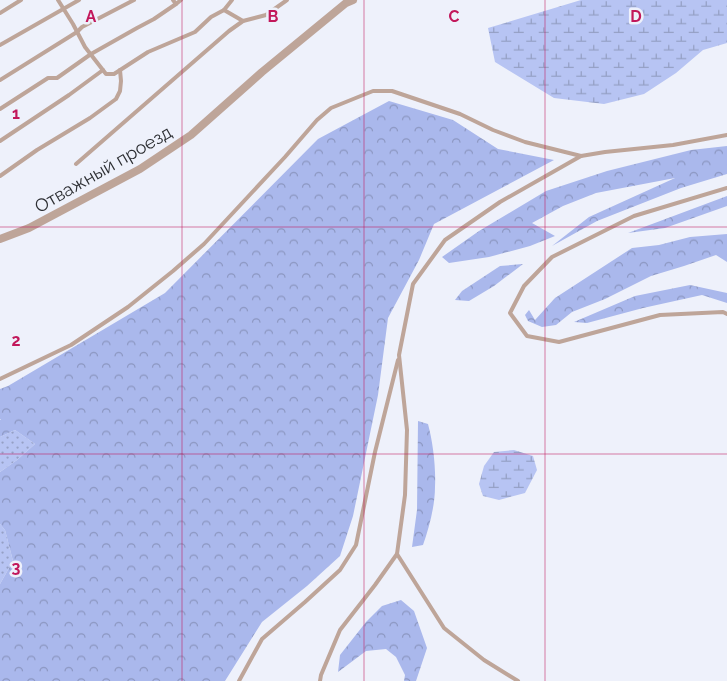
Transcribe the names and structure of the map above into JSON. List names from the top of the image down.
{
  "streets": {
    "street": ["Отважный проезд"]
  },
  "grid": {
    "columns": [
      "A",
      "B",
      "C",
      "D"
    ],
    "rows": ["1", "2", "3"]
  }
}
